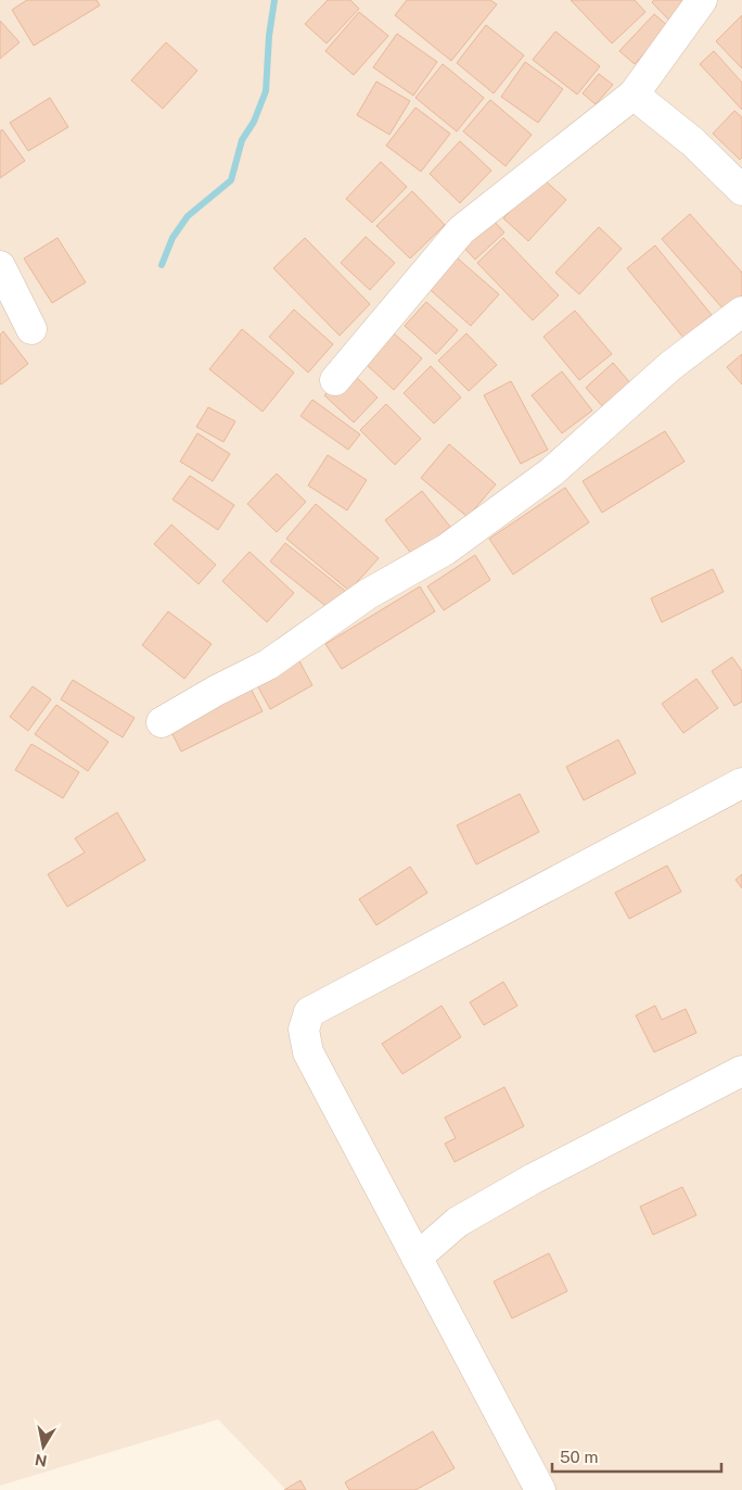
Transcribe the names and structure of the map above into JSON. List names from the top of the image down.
{
  "scale_bar": "50 m",
  "north": "bottom"
}
